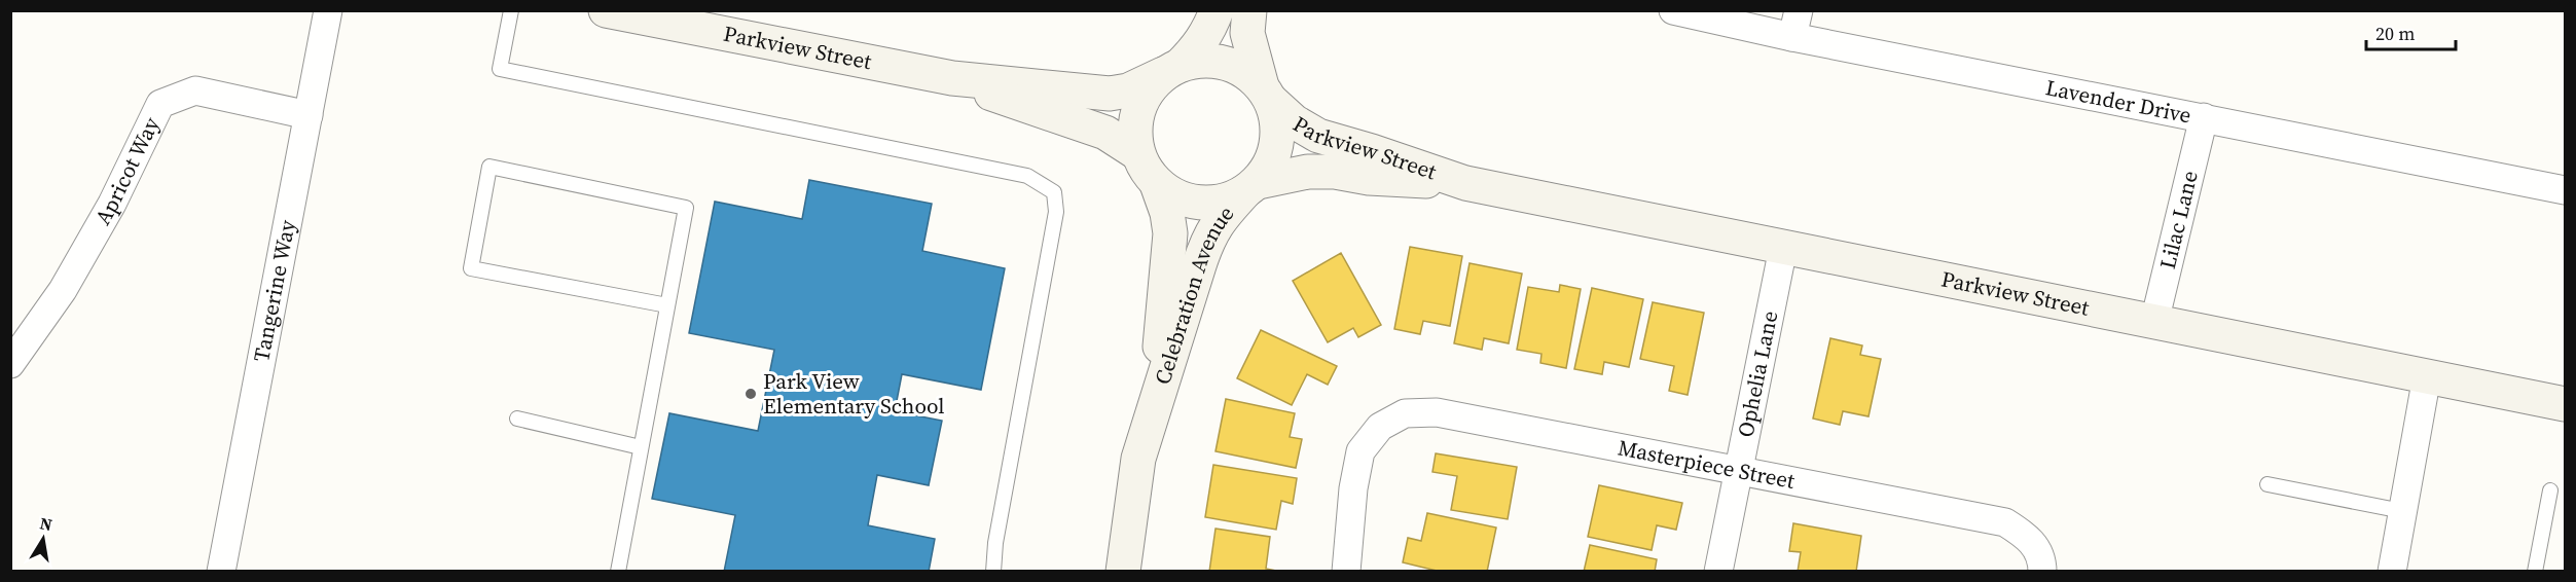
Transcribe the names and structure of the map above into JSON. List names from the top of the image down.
{
  "streets": {
    "street": [
      "Parkview Street",
      "Lavender Drive",
      "Apricot Way",
      "Lilac Lane",
      "Tangerine Way",
      "Celebration Avenue",
      "Ophelia Lane",
      "Masterpiece Street"
    ]
  },
  "crossings": [
    ["Parkview Street", "Lilac Lane"],
    ["Parkview Street", "Celebration Avenue"],
    ["Parkview Street", "Ophelia Lane"],
    ["Lavender Drive", "Lilac Lane"],
    ["Apricot Way", "Tangerine Way"],
    ["Ophelia Lane", "Masterpiece Street"]
  ],
  "places": ["Park View Elementary School"],
  "scale_bar": "20 m",
  "north": "top"
}
